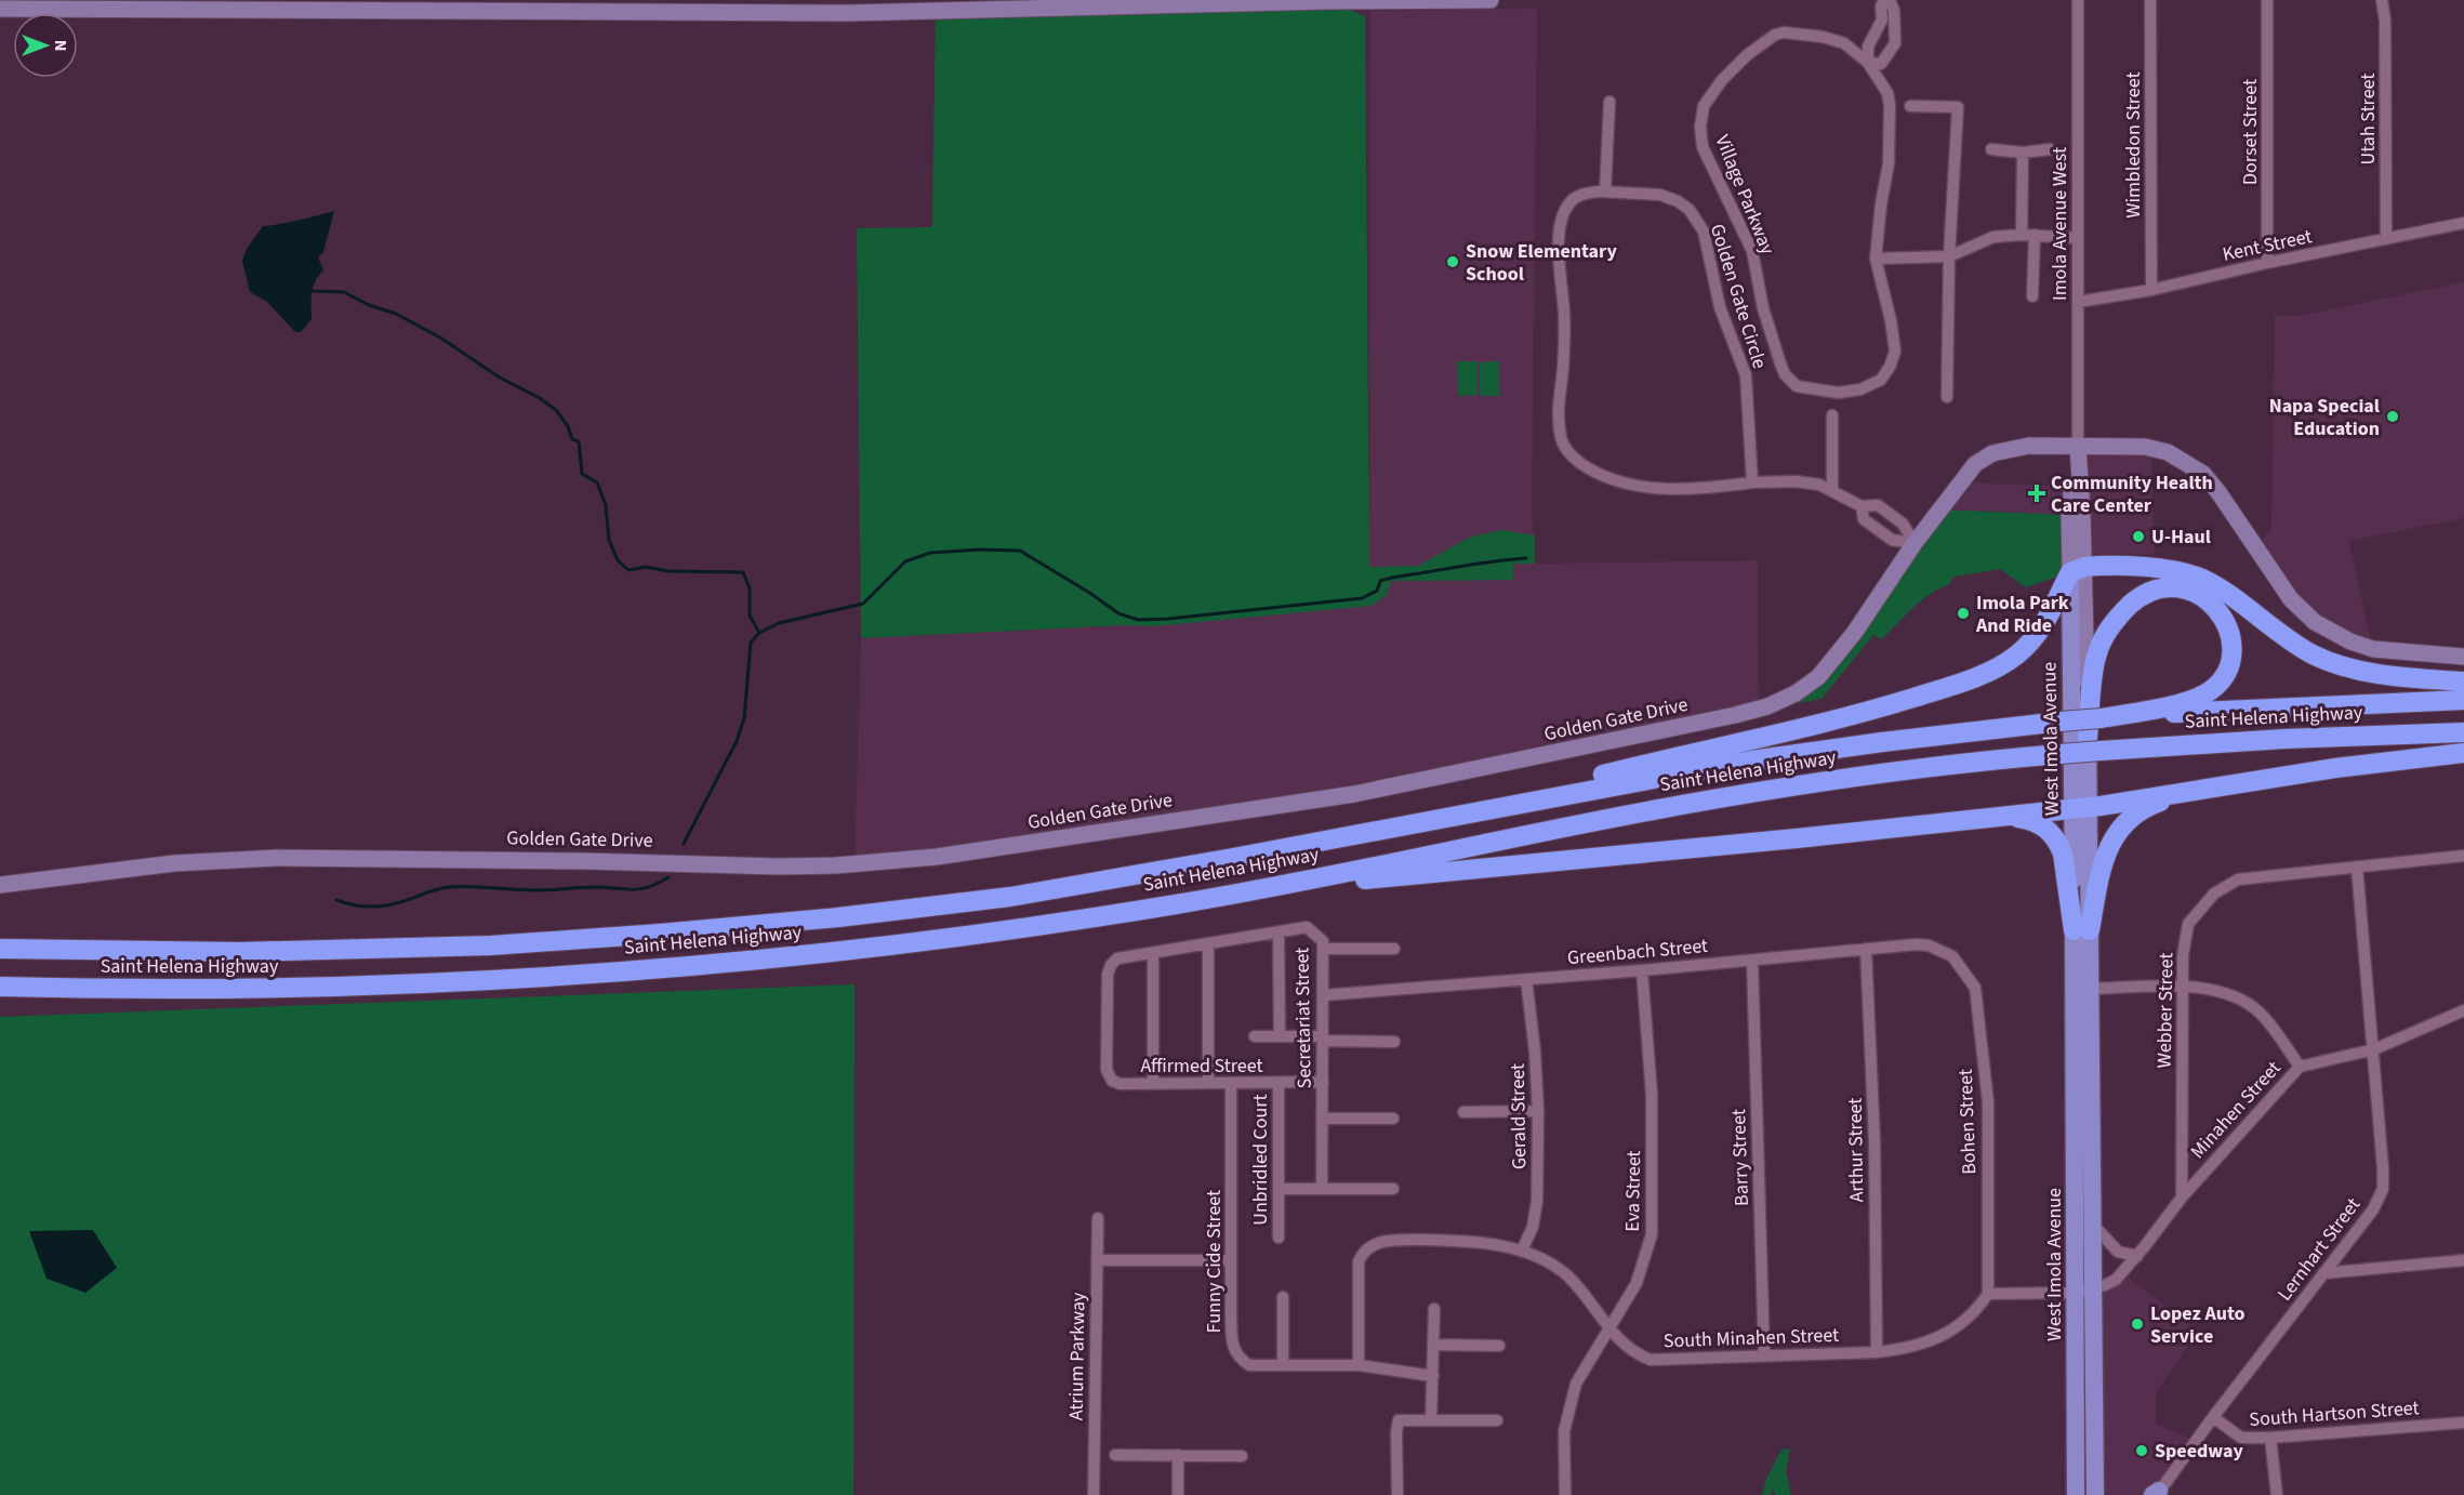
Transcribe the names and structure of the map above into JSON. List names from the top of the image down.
{
  "streets": {
    "highway": ["Saint Helena Highway"],
    "main road": ["West Imola Avenue"],
    "street": [
      "Utah Street",
      "Dorset Street",
      "Wimbledon Street",
      "Village Parkway",
      "Imola Avenue West",
      "Kent Street",
      "Golden Gate Circle",
      "Golden Gate Drive",
      "Greenbach Street",
      "Webber Street",
      "Secretariat Street",
      "Affirmed Street",
      "Minahen Street",
      "Gerald Street",
      "Bohen Street",
      "Arthur Street",
      "Barry Street",
      "Unbridled Court",
      "Eva Street",
      "Lernhart Street",
      "Funny Cide Street",
      "South Minahen Street",
      "Atrium Parkway",
      "South Hartson Street"
    ]
  },
  "crossings": [
    ["Utah Street", "Kent Street"],
    ["Dorset Street", "Kent Street"],
    ["Wimbledon Street", "Kent Street"],
    ["Imola Avenue West", "Kent Street"],
    ["Imola Avenue West", "Golden Gate Drive"],
    ["Imola Avenue West", "West Imola Avenue"],
    ["Golden Gate Circle", "Golden Gate Drive"],
    ["Saint Helena Highway", "West Imola Avenue"],
    ["Golden Gate Drive", "West Imola Avenue"],
    ["West Imola Avenue", "Minahen Street"],
    ["Greenbach Street", "Secretariat Street"],
    ["Greenbach Street", "Gerald Street"],
    ["Greenbach Street", "Bohen Street"],
    ["Greenbach Street", "Arthur Street"],
    ["Greenbach Street", "Barry Street"],
    ["Greenbach Street", "Eva Street"],
    ["Webber Street", "Minahen Street"],
    ["Webber Street", "Lernhart Street"],
    ["Secretariat Street", "Affirmed Street"],
    ["Affirmed Street", "Unbridled Court"],
    ["Affirmed Street", "Funny Cide Street"],
    ["Minahen Street", "Lernhart Street"],
    ["Gerald Street", "South Minahen Street"],
    ["Bohen Street", "South Minahen Street"],
    ["Arthur Street", "South Minahen Street"],
    ["Barry Street", "South Minahen Street"],
    ["Eva Street", "South Minahen Street"],
    ["Lernhart Street", "South Hartson Street"],
    ["Funny Cide Street", "South Minahen Street"]
  ],
  "places": {
    "other": [
      "Snow Elementary School",
      "Napa Special Education",
      "U-Haul",
      "Imola Park And Ride",
      "Lopez Auto Service",
      "Speedway"
    ],
    "health": ["Community Health Care Center"]
  },
  "north": "right"
}
